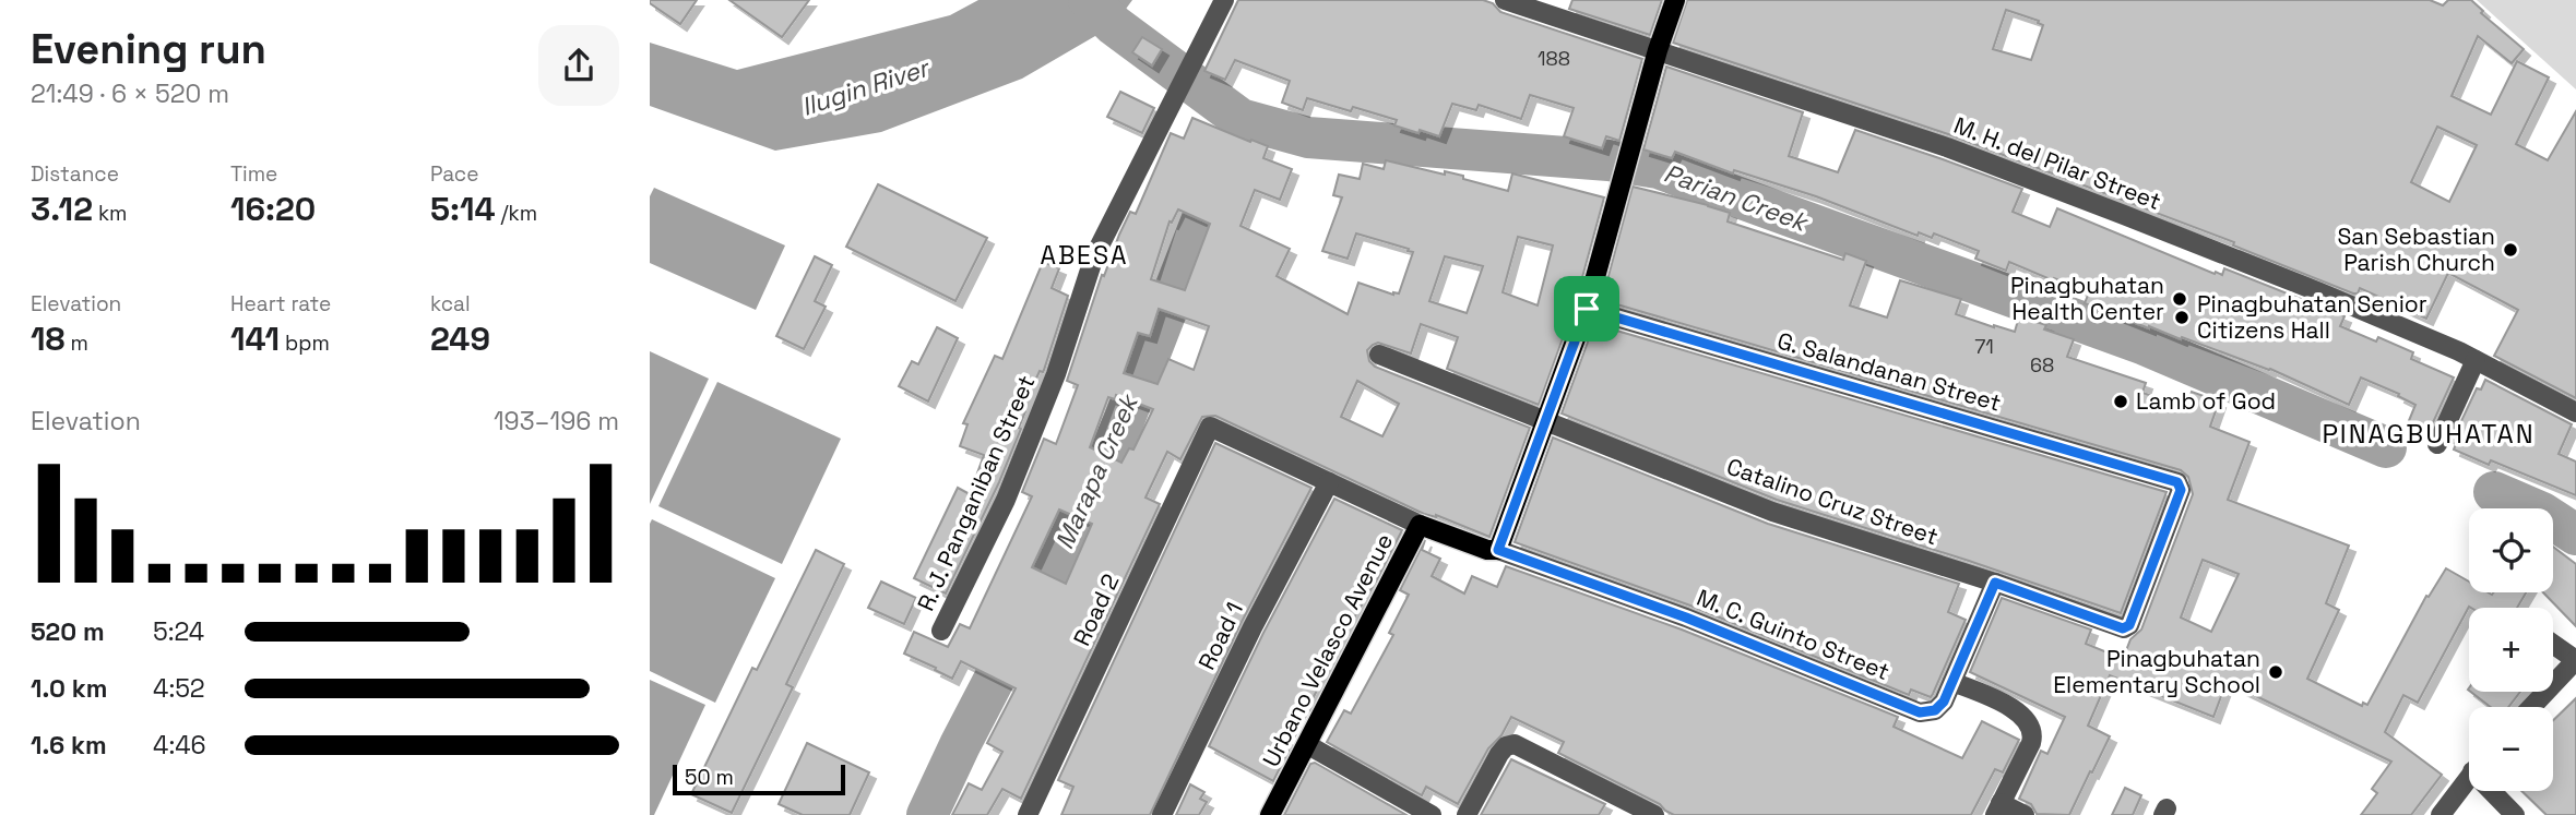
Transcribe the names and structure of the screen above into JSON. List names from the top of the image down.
{
  "streets": {
    "main road": ["Urbano Velasco Avenue"],
    "street": [
      "M. H. del Pilar Street",
      "G. Salandanan Street",
      "R. J. Panganiban Street",
      "Catalino Cruz Street",
      "Road 2",
      "M. C. Guinto Street",
      "Road 1"
    ]
  },
  "crossings": [
    ["G. Salandanan Street", "Catalino Cruz Street"],
    ["Catalino Cruz Street", "M. C. Guinto Street"],
    ["Road 2", "Road 1"],
    ["M. C. Guinto Street", "Urbano Velasco Avenue"]
  ],
  "districts": ["ABESA", "PINAGBUHATAN"],
  "water": ["Ilugin River", "Parian Creek", "Marapa Creek"],
  "places": [
    "San Sebastian Parish Church",
    "Pinagbuhatan Health Center",
    "Pinagbuhatan Senior Citizens Hall",
    "Lamb of God",
    "Pinagbuhatan Elementary School"
  ],
  "house_numbers": ["188", "71", "68"],
  "scale_bar": "50 m",
  "page": {
    "heading": ["Evening run", "21:49 · 6 × 520 m"],
    "stats": [
      ["Distance", "3.12 km"],
      ["Time", "16:20"],
      ["Pace", "5:14 /km"],
      ["Elevation", "18 m"],
      ["Heart rate", "141 bpm"],
      ["kcal", "249"]
    ],
    "chart": ["Elevation", "193–196 m"],
    "map_buttons": ["+", "−"],
    "list": [
      {
        "name": "520 m",
        "note": "5:24"
      },
      {
        "name": "1.0 km",
        "note": "4:52"
      },
      {
        "name": "1.6 km",
        "note": "4:46"
      }
    ],
    "scale": "50 m"
  }
}
